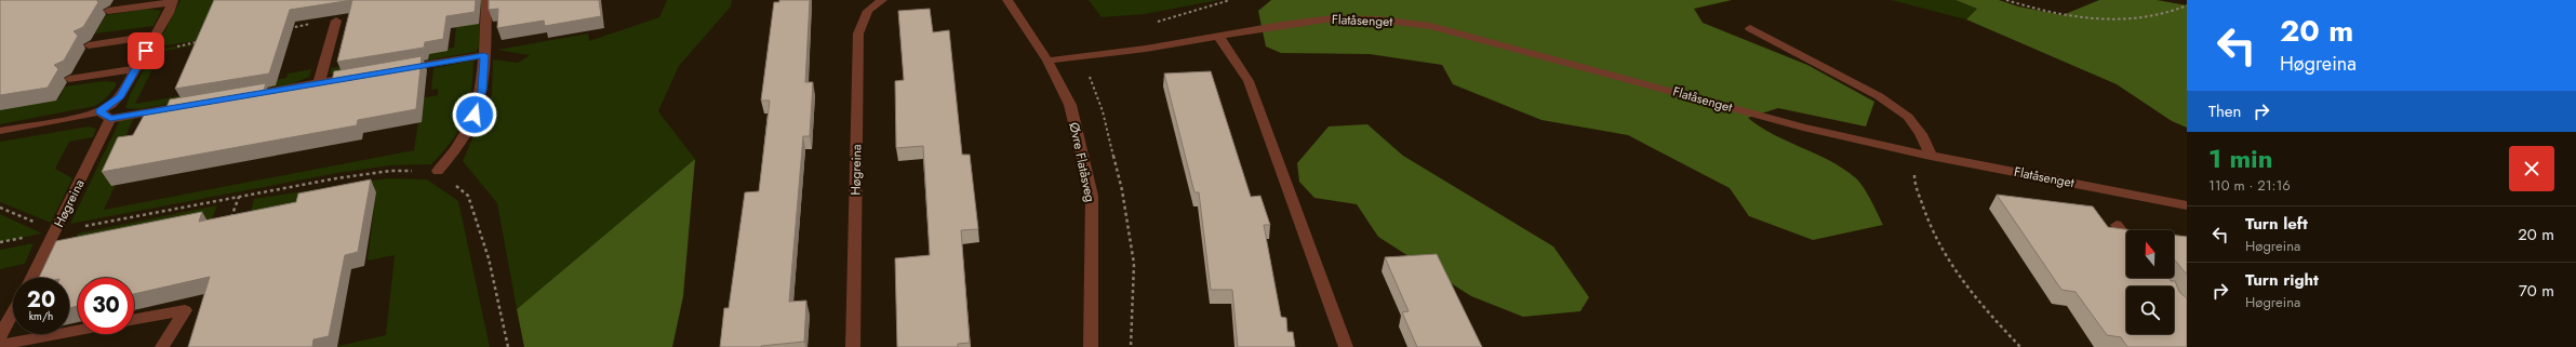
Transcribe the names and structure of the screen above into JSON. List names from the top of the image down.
{
  "streets": {
    "street": ["Flatåsenget", "Øvre Flatåsveg", "Høgreina"]
  },
  "crossings": [
    ["Flatåsenget", "Øvre Flatåsveg"]
  ],
  "north": "top",
  "page": {
    "turn": ["20 m", "Høgreina"],
    "then": "Then",
    "heading": ["1 min", "110 m · 21:16"],
    "list": [
      {
        "name": "Turn left",
        "note": "Høgreina",
        "value": "20 m"
      },
      {
        "name": "Turn right",
        "note": "Høgreina",
        "value": "70 m"
      }
    ],
    "speed": "20 km/h",
    "limit": "30"
  }
}
